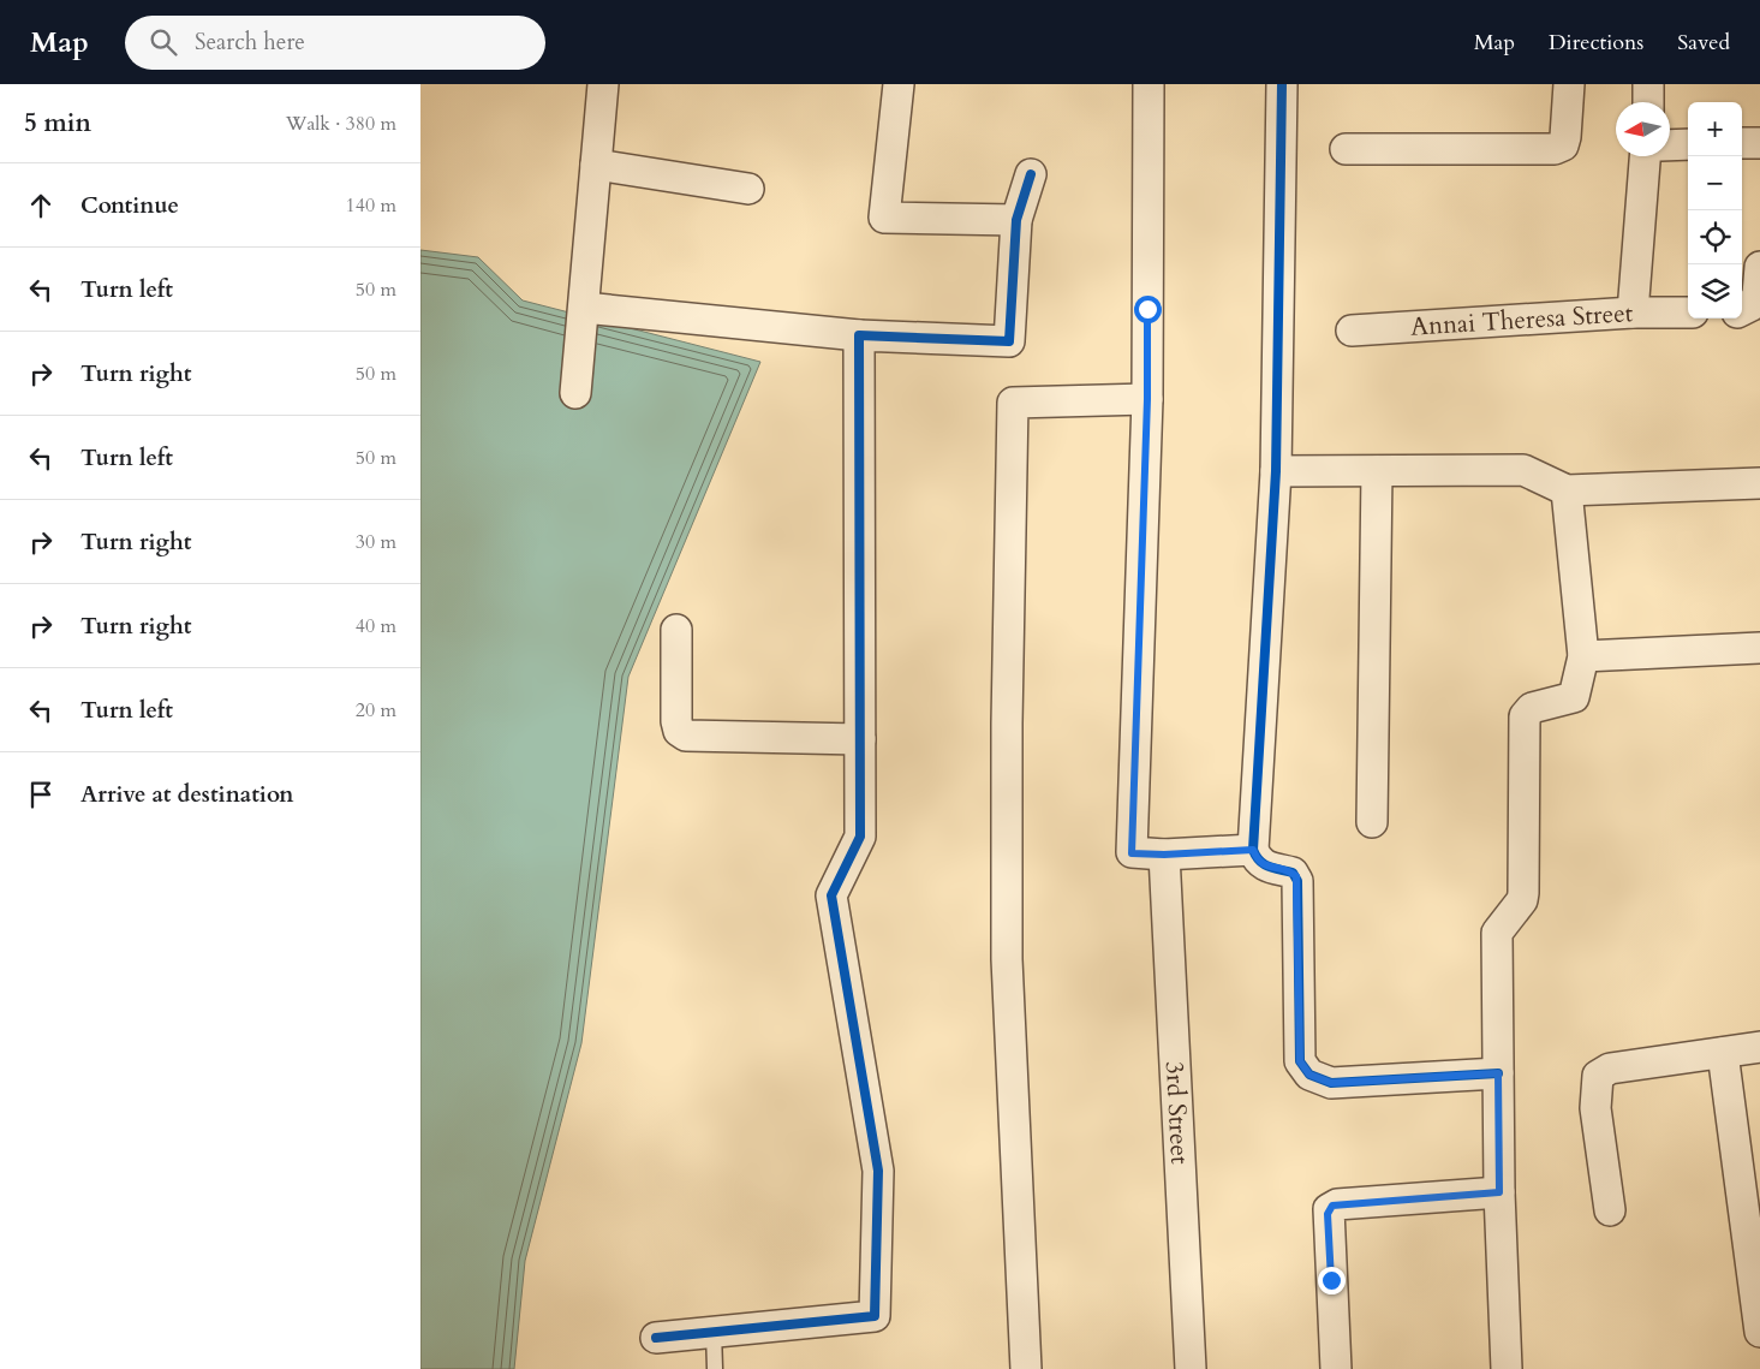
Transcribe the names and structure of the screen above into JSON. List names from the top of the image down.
{
  "streets": {
    "street": ["Annai Theresa Street", "3rd Street"]
  },
  "north": "left",
  "page": {
    "header": "Map",
    "search": "Search here",
    "nav": ["Map", "Directions", "Saved"],
    "heading": ["5 min", "Walk · 380 m"],
    "map_buttons": ["+", "−"],
    "list": [
      ["Continue", "140 m"],
      ["Turn left", "50 m"],
      ["Turn right", "50 m"],
      ["Turn left", "50 m"],
      ["Turn right", "30 m"],
      ["Turn right", "40 m"],
      ["Turn left", "20 m"],
      "Arrive at destination"
    ]
  }
}
